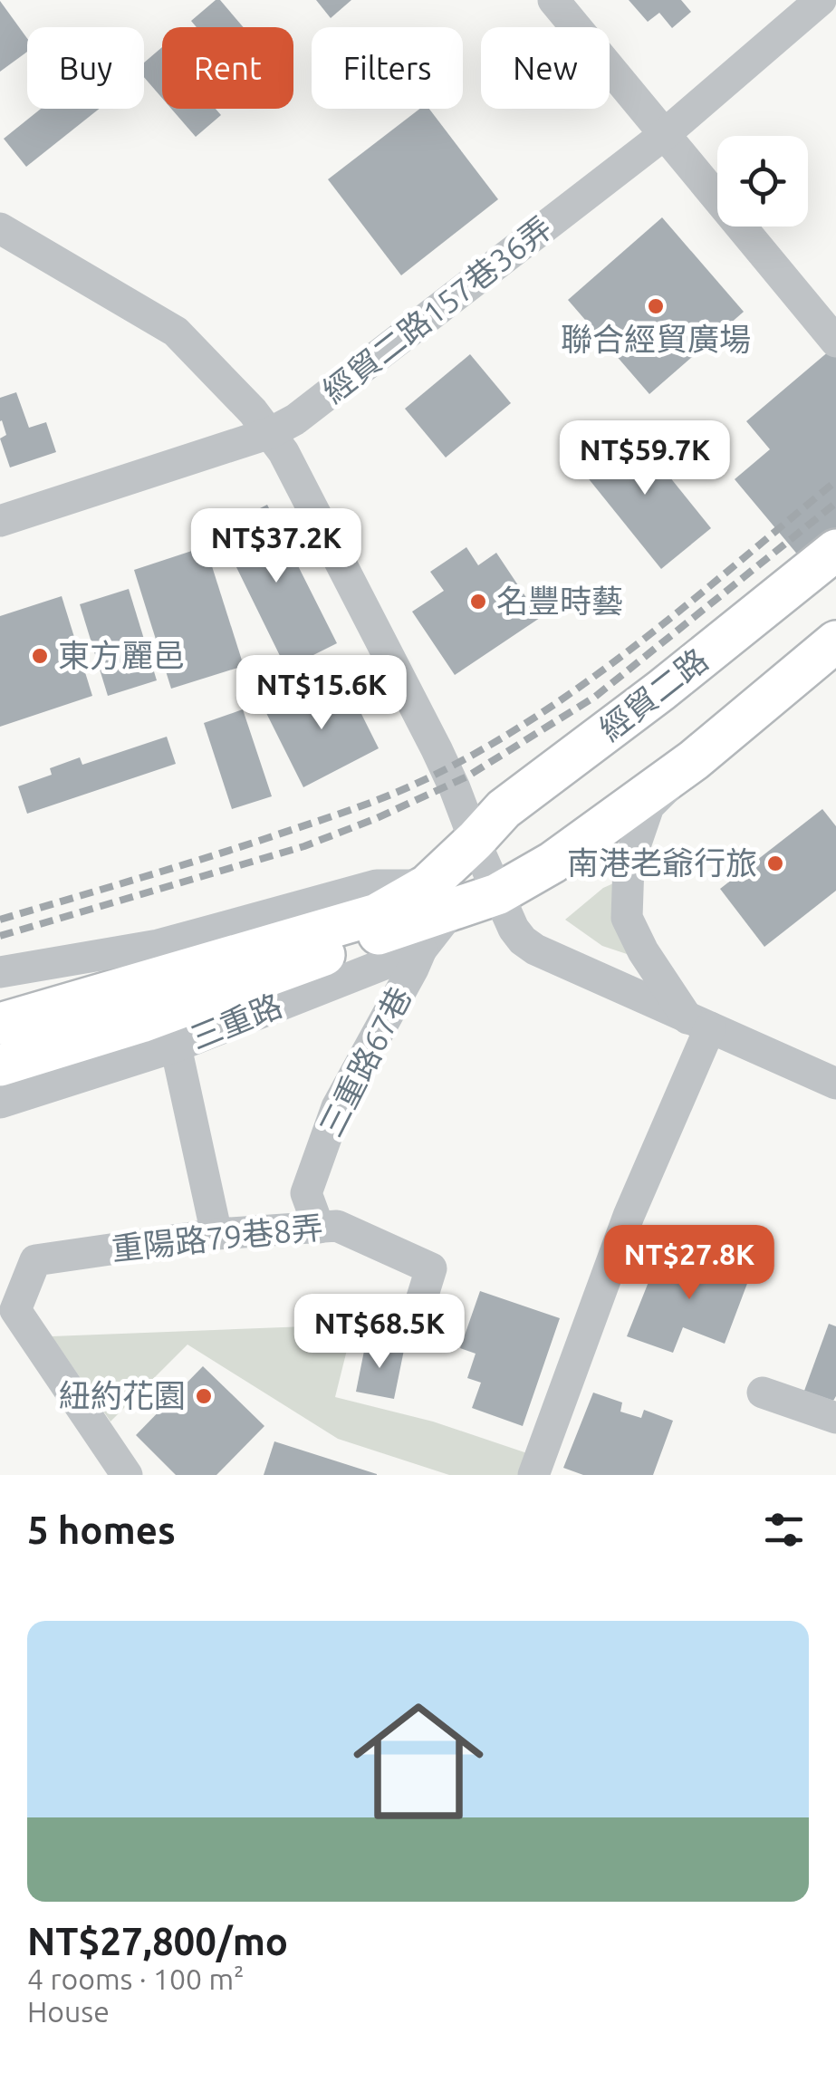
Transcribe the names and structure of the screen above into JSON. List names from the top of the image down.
{
  "streets": {
    "main road": ["經貿二路"],
    "street": [
      "經貿二路157巷36弄",
      "三重路",
      "三重路67巷",
      "重陽路79巷8弄"
    ]
  },
  "crossings": [
    ["三重路", "三重路67巷"],
    ["三重路67巷", "重陽路79巷8弄"]
  ],
  "places": [
    "聯合經貿廣場",
    "名豐時藝",
    "東方麗邑",
    "南港老爺行旅",
    "紐約花園"
  ],
  "page": {
    "chip": [
      "Buy",
      "Rent",
      "Filters",
      "New"
    ],
    "price": [
      "NT$59.7K",
      "NT$37.2K",
      "NT$15.6K",
      "NT$27.8K",
      "NT$68.5K"
    ],
    "heading": "5 homes",
    "list": [
      {
        "name": "NT$27,800/mo",
        "note": "4 rooms · 100 m² · House"
      }
    ]
  }
}
